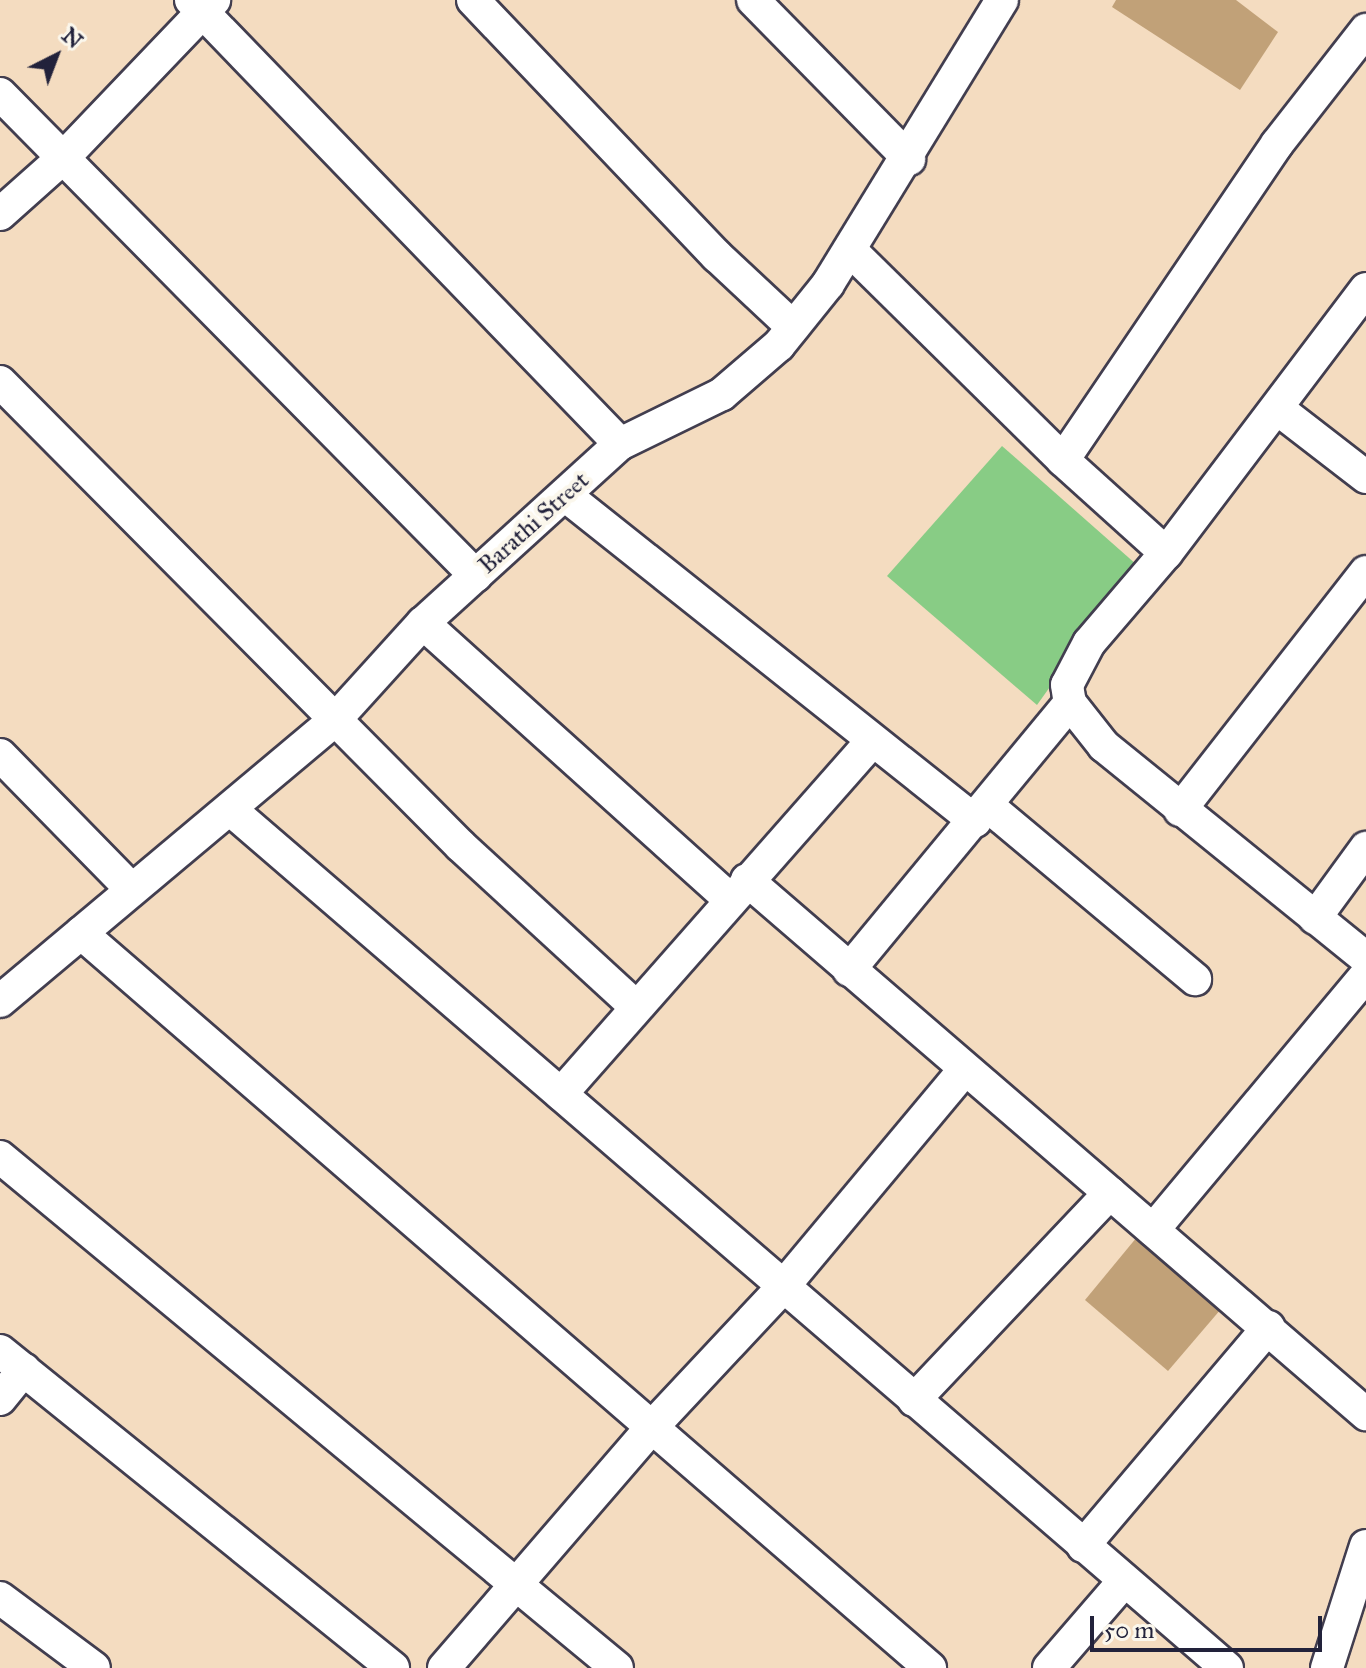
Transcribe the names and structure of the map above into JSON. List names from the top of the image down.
{
  "streets": {
    "street": ["Barathi Street"]
  },
  "scale_bar": "50 m",
  "north": "top right"
}
